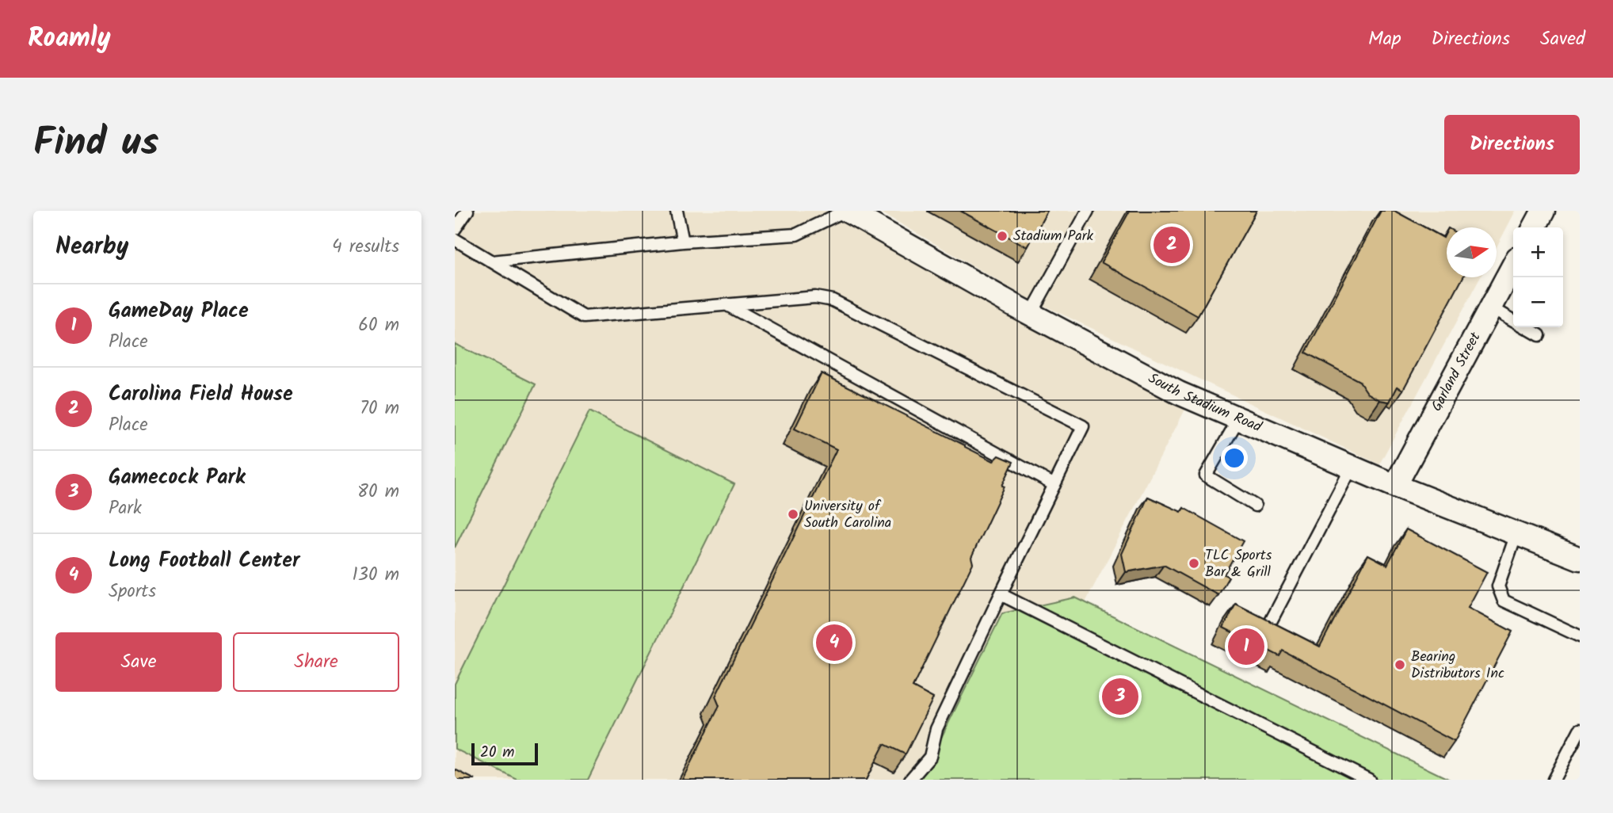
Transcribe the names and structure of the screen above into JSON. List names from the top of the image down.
{
  "streets": {
    "street": ["Garland Street", "South Stadium Road"]
  },
  "crossings": [
    ["Garland Street", "South Stadium Road"]
  ],
  "places": [
    "Stadium Park",
    "University of South Carolina",
    "TLC Sports Bar & Grill",
    "Bearing Distributors Inc"
  ],
  "scale_bar": "20 m",
  "north": "right",
  "page": {
    "header": "Roamly",
    "nav": ["Map", "Directions", "Saved"],
    "title": "Find us",
    "buttons": [
      "Directions",
      ["Save", "Share"]
    ],
    "heading": ["Nearby", "4 results"],
    "pins": [
      "2",
      "4",
      "1",
      "3"
    ],
    "map_buttons": ["+", "−"],
    "list": [
      {
        "mark": "1",
        "name": "GameDay Place",
        "note": "Place",
        "value": "60 m"
      },
      {
        "mark": "2",
        "name": "Carolina Field House",
        "note": "Place",
        "value": "70 m"
      },
      {
        "mark": "3",
        "name": "Gamecock Park",
        "note": "Park",
        "value": "80 m"
      },
      {
        "mark": "4",
        "name": "Long Football Center",
        "note": "Sports",
        "value": "130 m"
      }
    ],
    "scale": "20 m"
  }
}
